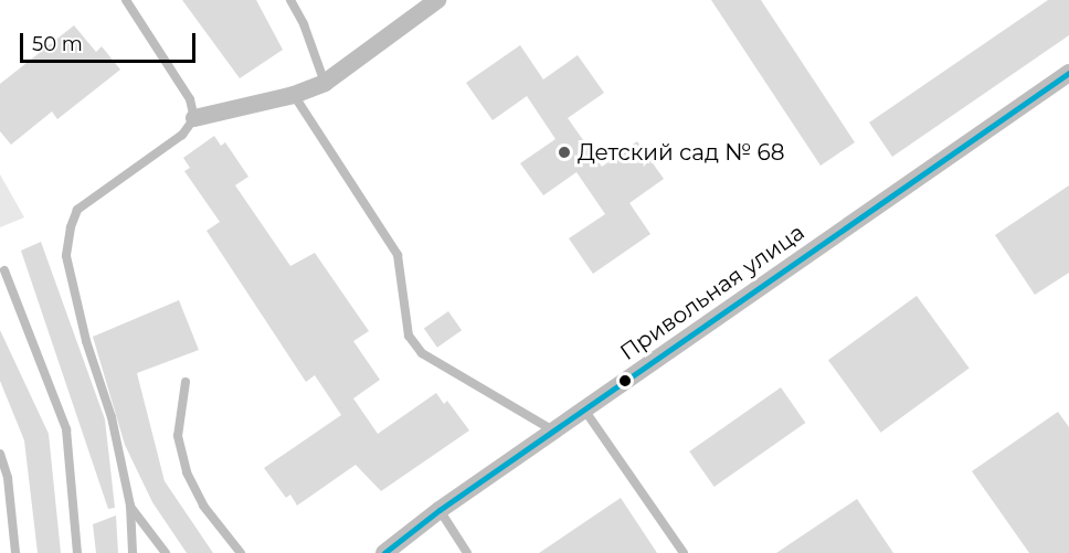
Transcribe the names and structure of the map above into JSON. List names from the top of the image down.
{
  "streets": {
    "street": ["Привольная улица"]
  },
  "places": ["Детский сад № 68"],
  "scale_bar": "50 m"
}
